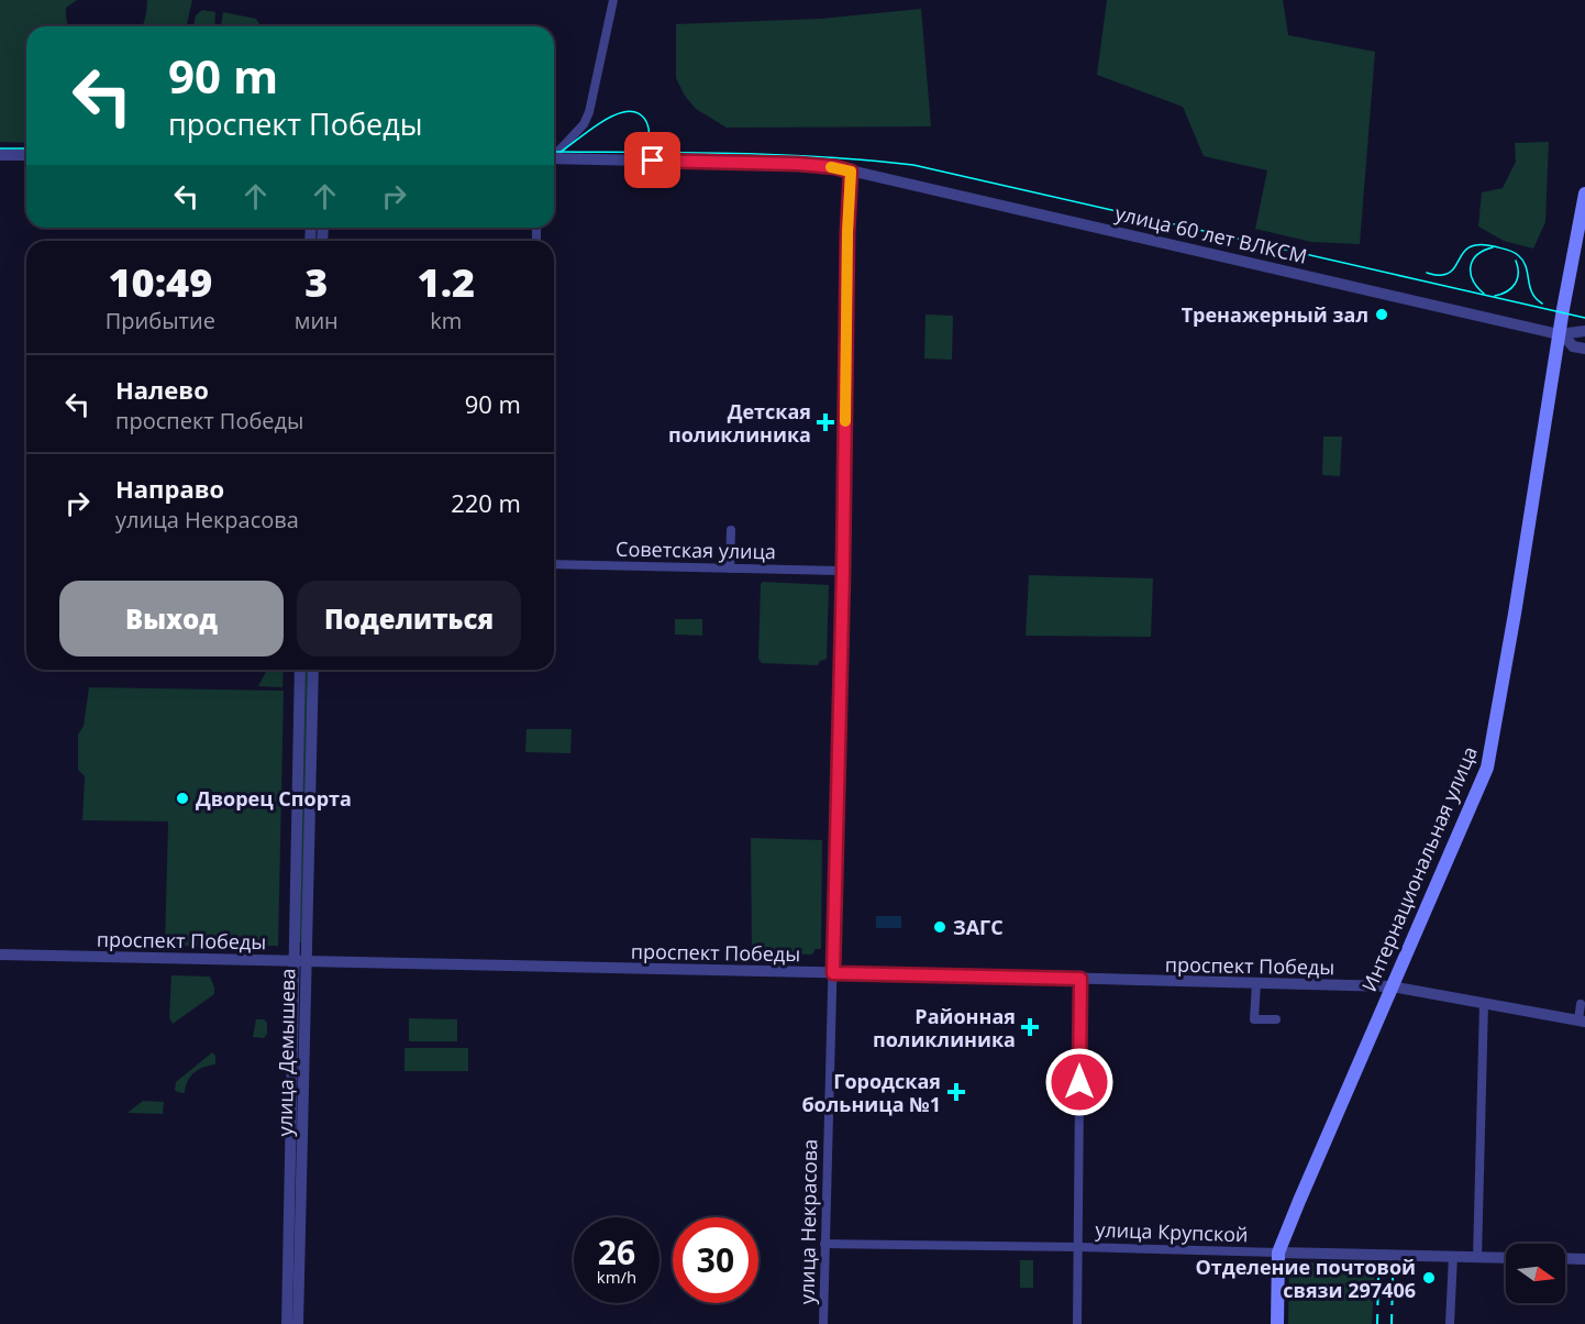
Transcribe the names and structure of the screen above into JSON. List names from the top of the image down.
{
  "streets": {
    "main road": ["Интернациональная улица"],
    "street": [
      "улица 60 лет ВЛКСМ",
      "Советская улица",
      "проспект Победы",
      "улица Демышева",
      "улица Некрасова",
      "улица Крупской"
    ]
  },
  "crossings": [
    ["улица 60 лет ВЛКСМ", "Интернациональная улица"],
    ["улица 60 лет ВЛКСМ", "улица Некрасова"],
    ["Советская улица", "улица Некрасова"],
    ["Интернациональная улица", "проспект Победы"],
    ["Интернациональная улица", "улица Крупской"],
    ["проспект Победы", "улица Демышева"],
    ["проспект Победы", "улица Некрасова"],
    ["улица Некрасова", "улица Крупской"]
  ],
  "places": {
    "other": [
      "Тренажерный зал",
      "Дворец Спорта",
      "ЗАГС",
      "Отделение почтовой связи 297406"
    ],
    "health": ["Детская поликлиника", "Районная поликлиника", "Городская больница №1"]
  },
  "north": "right",
  "page": {
    "turn": ["90 m", "проспект Победы"],
    "eta": [
      "10:49",
      "Прибытие",
      "3",
      "мин",
      "1.2",
      "km"
    ],
    "list": [
      {
        "name": "Налево",
        "note": "проспект Победы",
        "value": "90 m"
      },
      {
        "name": "Направо",
        "note": "улица Некрасова",
        "value": "220 m"
      }
    ],
    "buttons": ["Выход", "Поделиться"],
    "speed": "26 km/h",
    "limit": "30"
  }
}
